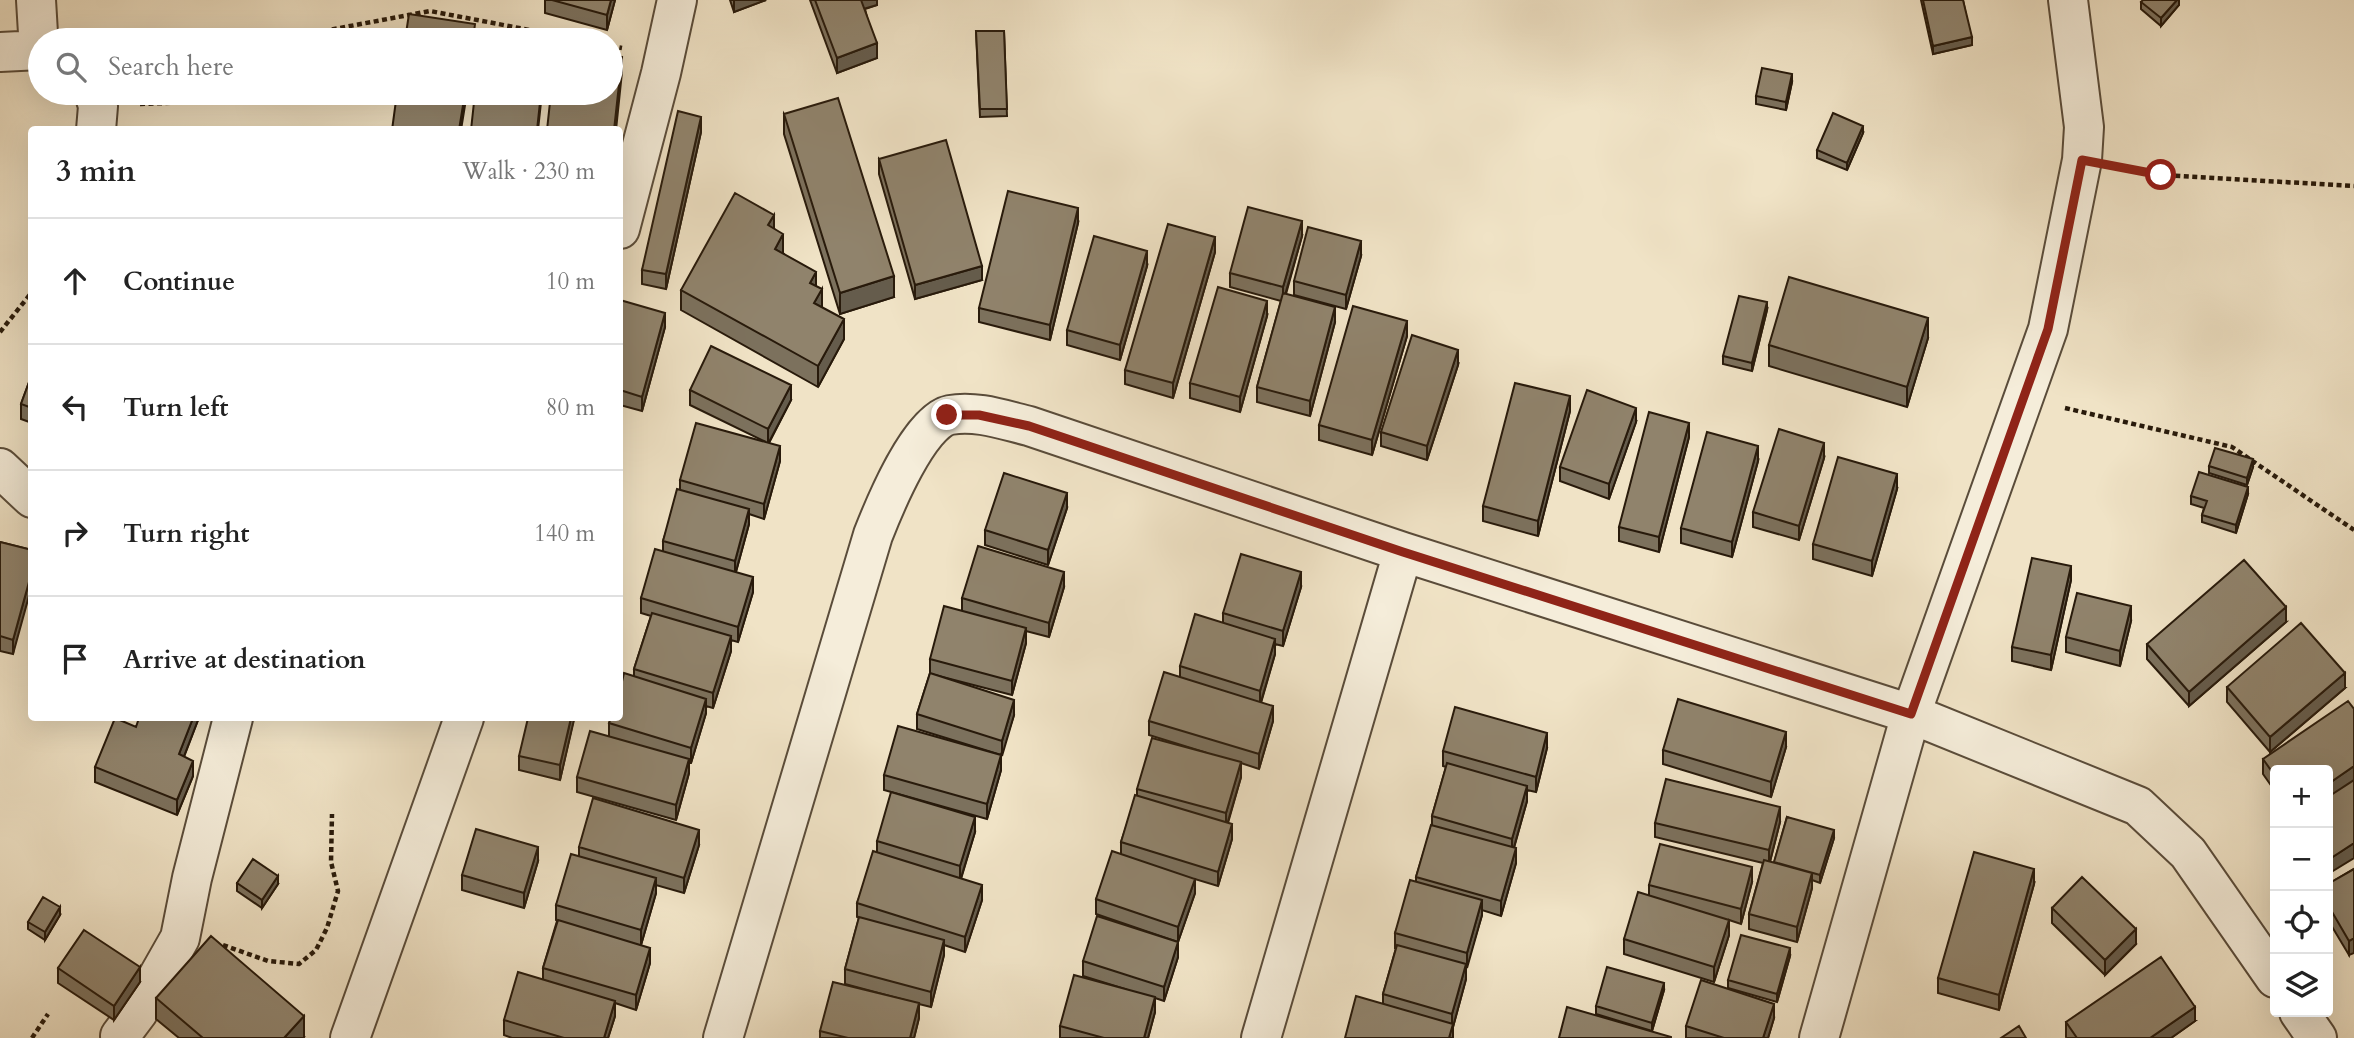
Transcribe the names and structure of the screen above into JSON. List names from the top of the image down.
{
  "page": {
    "search": "Search here",
    "heading": ["3 min", "Walk · 230 m"],
    "list": [
      ["Continue", "10 m"],
      ["Turn left", "80 m"],
      ["Turn right", "140 m"],
      "Arrive at destination"
    ],
    "map_buttons": ["+", "−"]
  }
}
